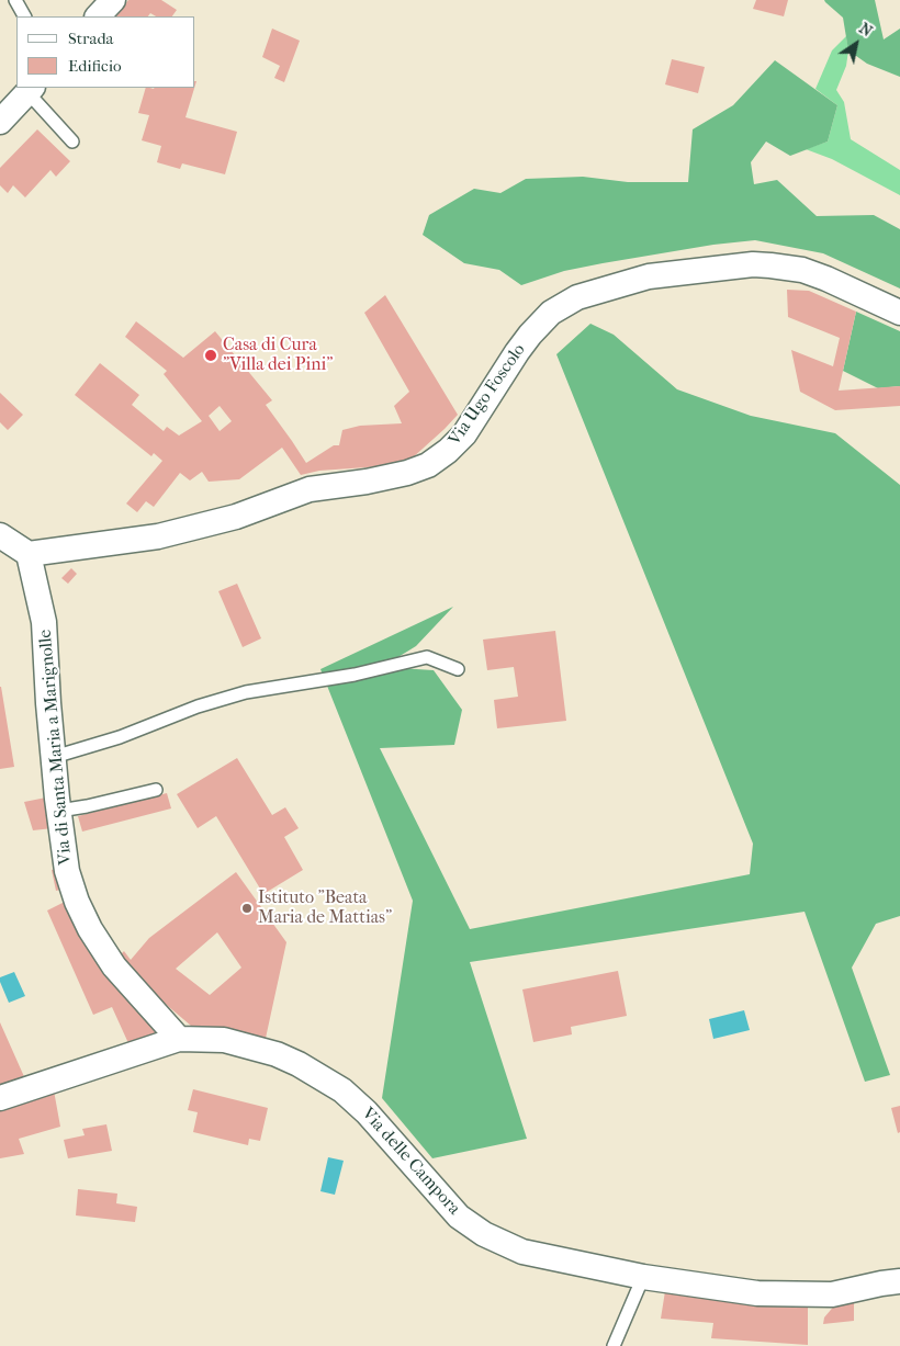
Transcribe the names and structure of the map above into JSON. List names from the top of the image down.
{
  "streets": {
    "street": ["Via Ugo Foscolo", "Via di Santa Maria a Marignolle", "Via delle Campora"]
  },
  "crossings": [
    ["Via Ugo Foscolo", "Via di Santa Maria a Marignolle"],
    ["Via di Santa Maria a Marignolle", "Via delle Campora"]
  ],
  "places": ["Casa di Cura \"Villa dei Pini\"", "Istituto \"Beata Maria de Mattias\""],
  "legend": ["Strada", "Edificio"],
  "north": "top right"
}
